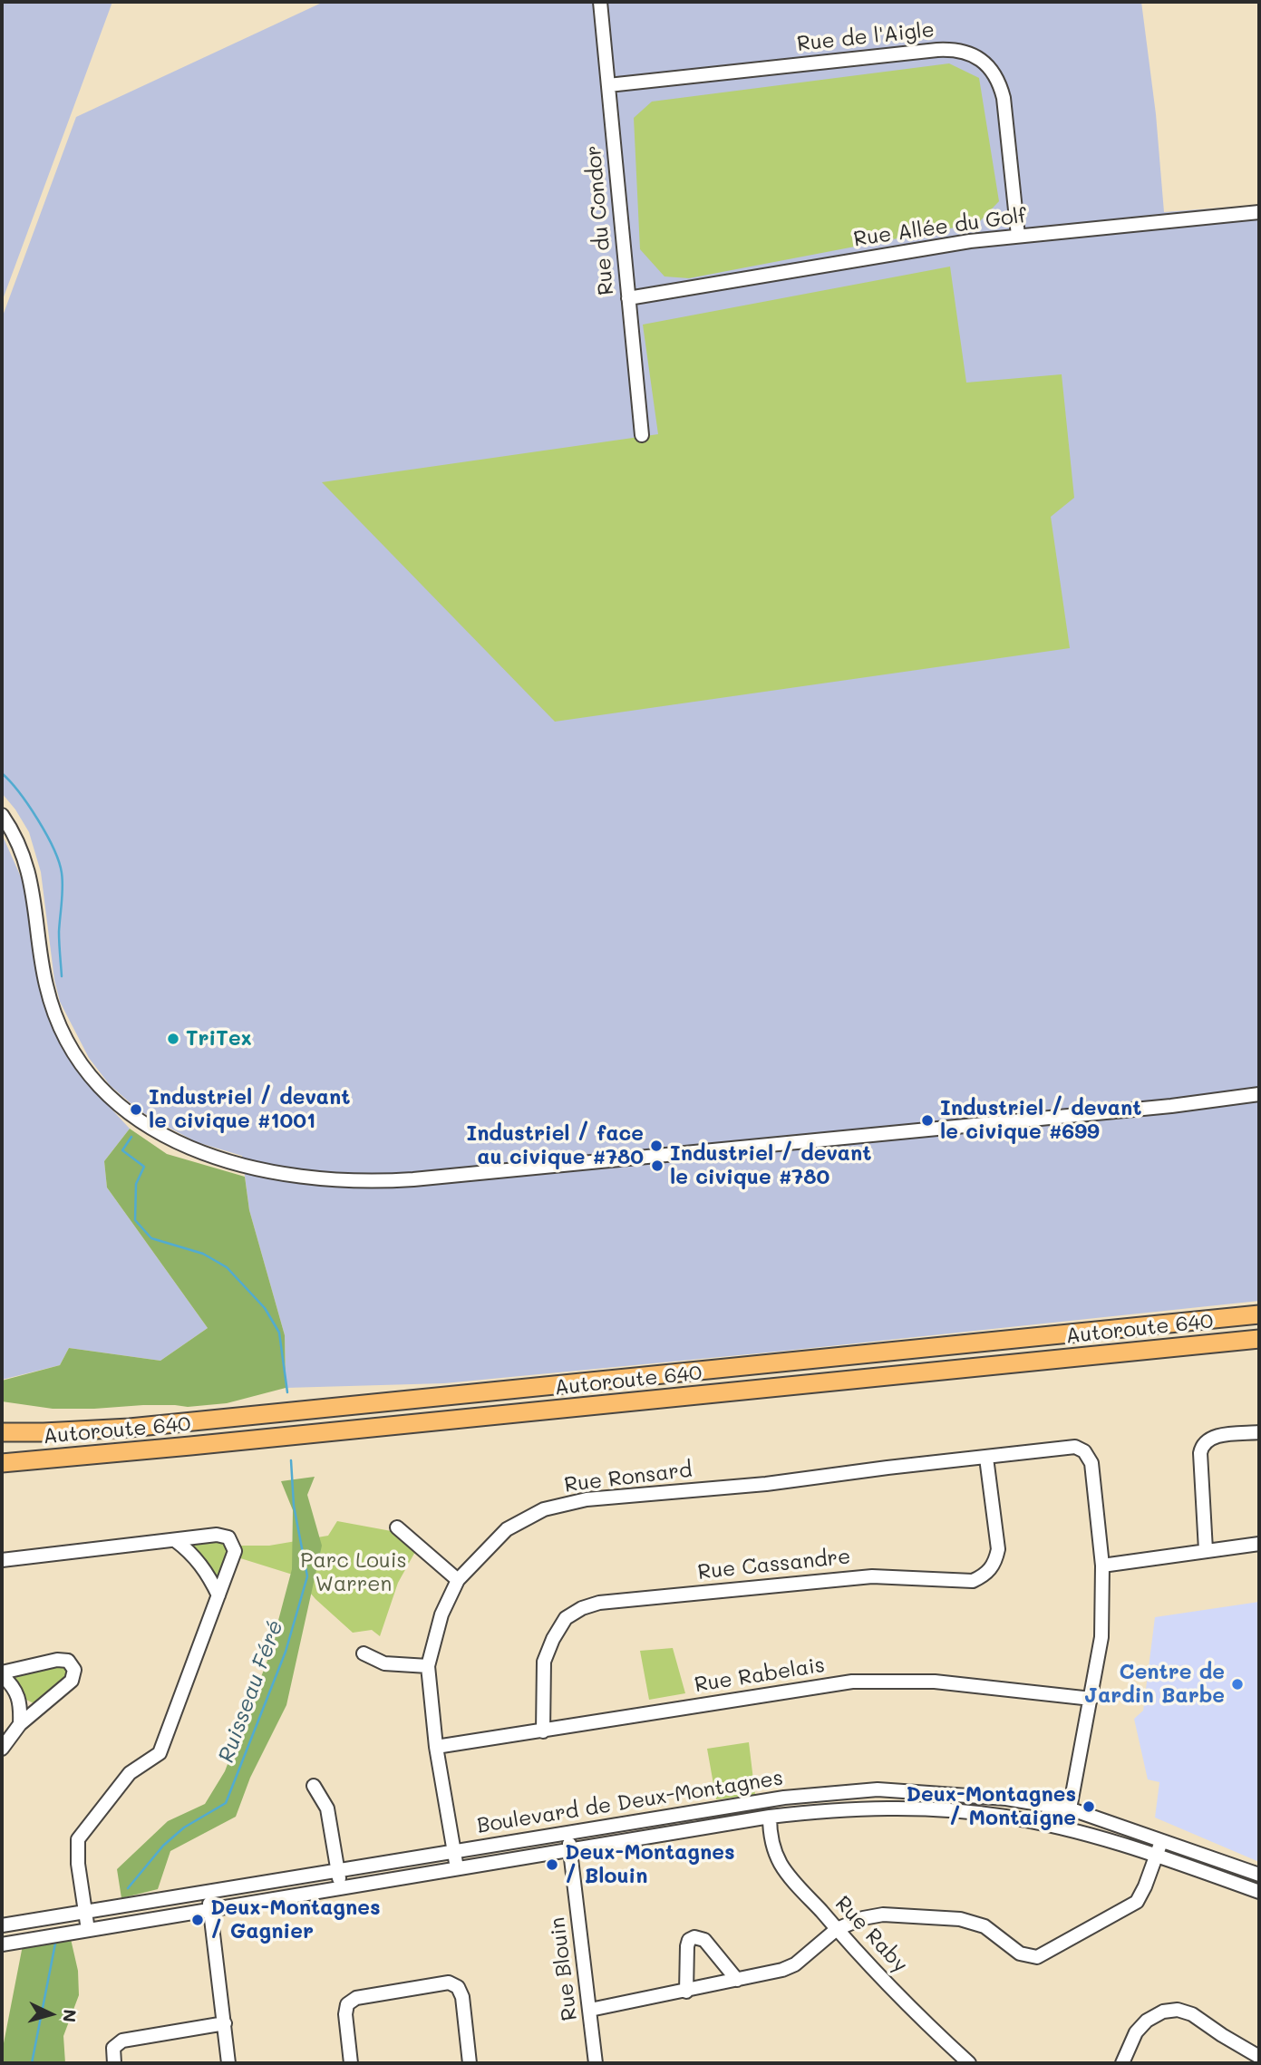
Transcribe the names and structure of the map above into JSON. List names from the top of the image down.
{
  "streets": {
    "highway": ["Autoroute 640"],
    "street": [
      "Rue de l'Aigle",
      "Rue du Condor",
      "Rue Allée du Golf",
      "Rue Ronsard",
      "Rue Cassandre",
      "Rue Rabelais",
      "Boulevard de Deux-Montagnes",
      "Rue Raby",
      "Rue Blouin"
    ]
  },
  "crossings": [
    ["Rue de l'Aigle", "Rue du Condor"],
    ["Rue de l'Aigle", "Rue Allée du Golf"],
    ["Rue du Condor", "Rue Allée du Golf"],
    ["Rue Ronsard", "Rue Cassandre"],
    ["Rue Ronsard", "Rue Rabelais"],
    ["Rue Ronsard", "Boulevard de Deux-Montagnes"],
    ["Rue Cassandre", "Rue Rabelais"],
    ["Boulevard de Deux-Montagnes", "Rue Raby"],
    ["Boulevard de Deux-Montagnes", "Rue Blouin"]
  ],
  "water": ["Ruisseau Féré"],
  "parks": ["Parc Louis Warren"],
  "places": [
    "TriTex",
    "Industriel / devant le civique #1001",
    "Industriel / devant le civique #699",
    "Industriel / face au civique #780",
    "Industriel / devant le civique #780",
    "Centre de Jardin Barbe",
    "Deux-Montagnes / Montaigne",
    "Deux-Montagnes / Blouin",
    "Deux-Montagnes / Gagnier"
  ],
  "north": "right"
}
